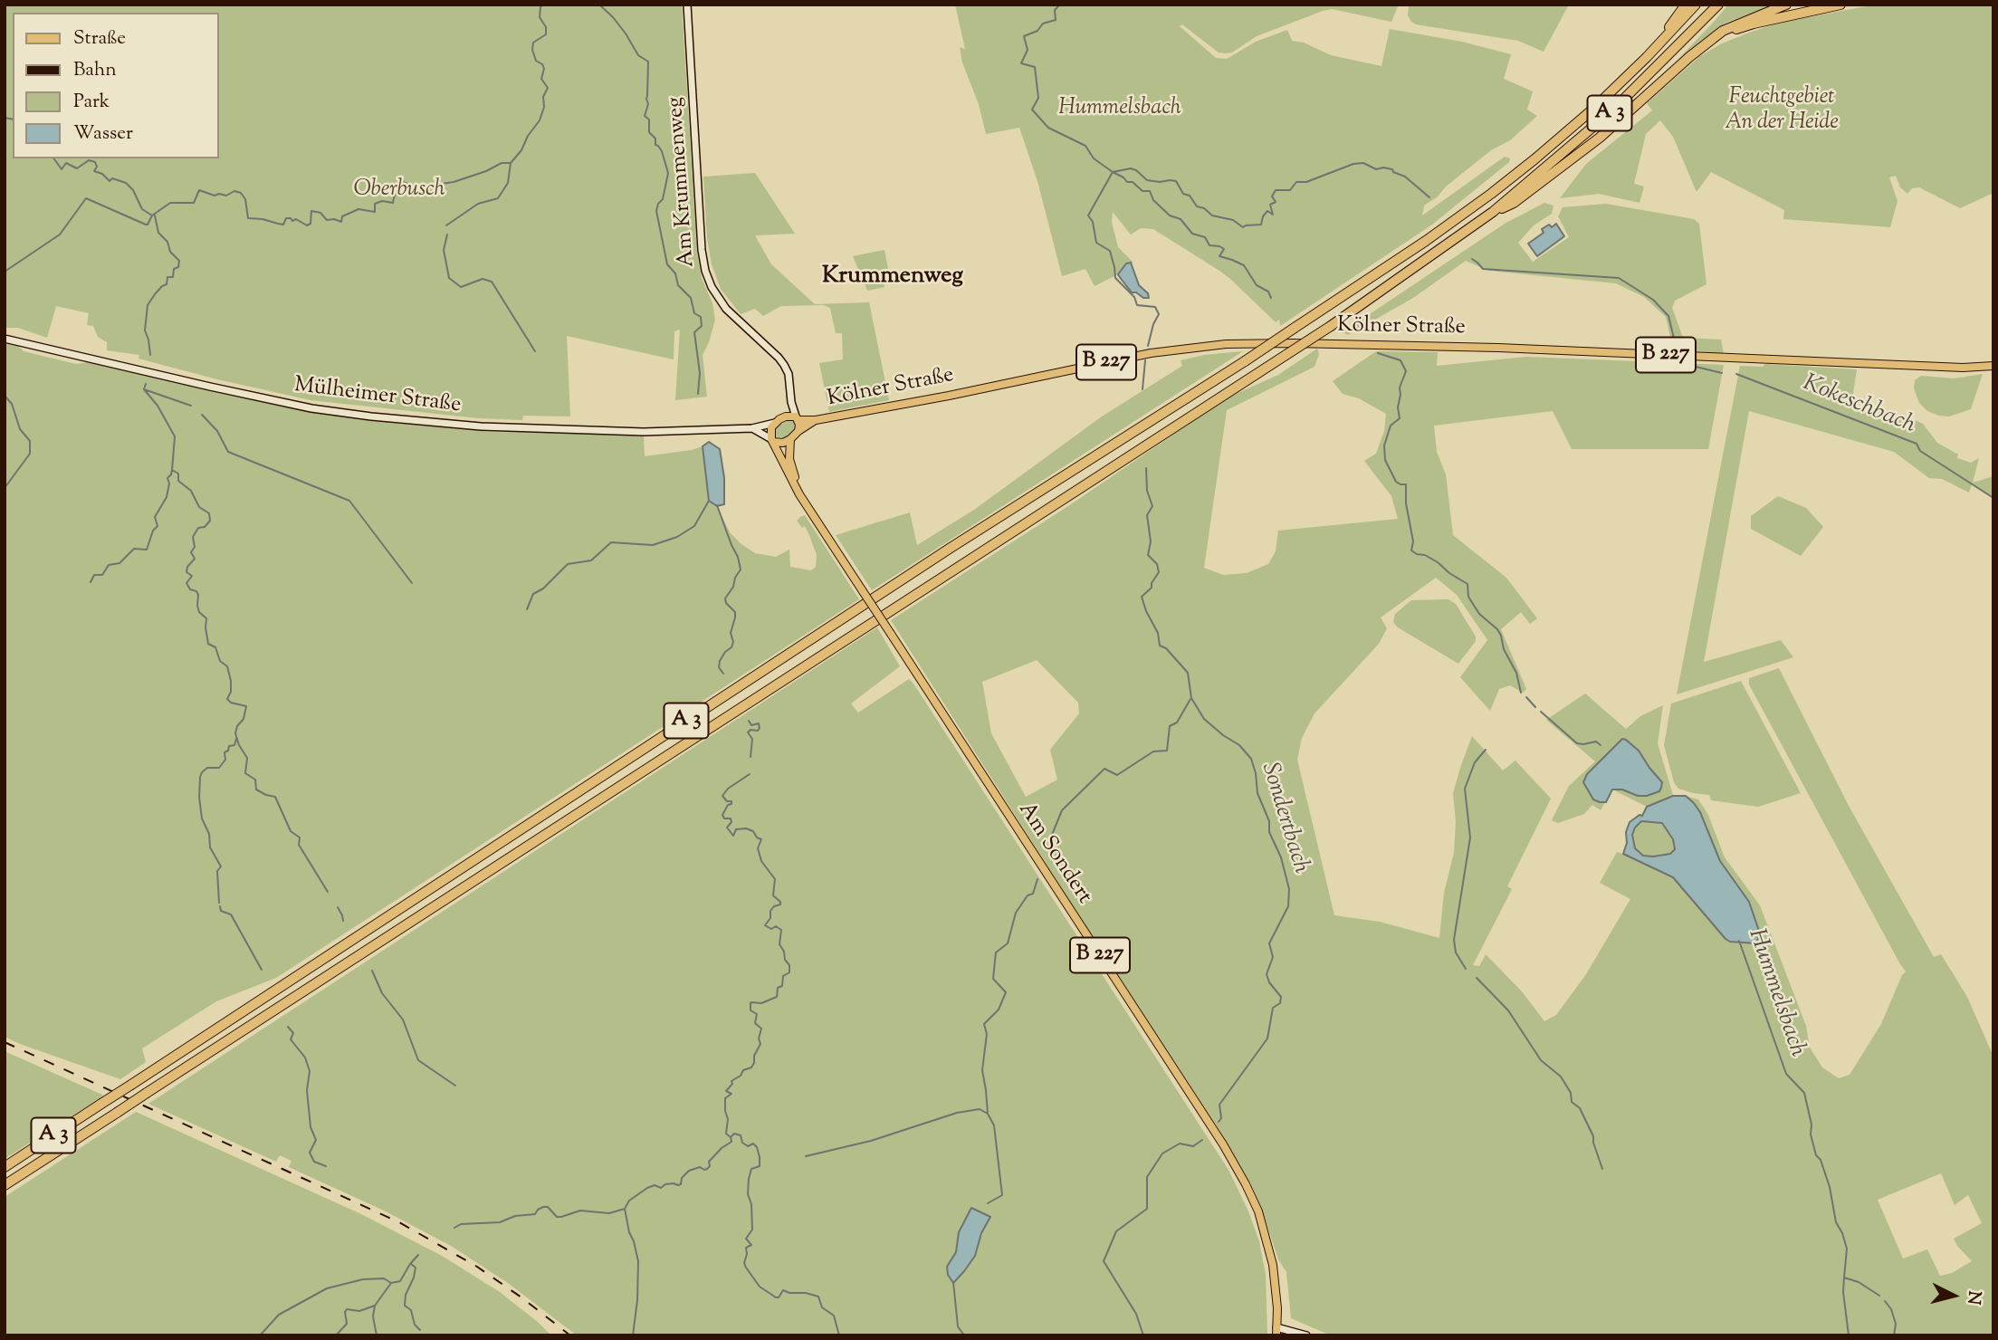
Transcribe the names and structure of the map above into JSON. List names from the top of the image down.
{
  "streets": {
    "highway": ["A 3"],
    "main road": [
      "Am Krummenweg",
      "Kölner Straße",
      "B 227",
      "Mülheimer Straße",
      "Am Sondert"
    ]
  },
  "crossings": [
    ["Am Krummenweg", "Kölner Straße"],
    ["Am Krummenweg", "B 227"],
    ["Am Krummenweg", "Mülheimer Straße"],
    ["Am Krummenweg", "Am Sondert"],
    ["Kölner Straße", "B 227"],
    ["Kölner Straße", "Mülheimer Straße"],
    ["Kölner Straße", "Am Sondert"],
    ["B 227", "Mülheimer Straße"],
    ["B 227", "Am Sondert"],
    ["Mülheimer Straße", "Am Sondert"]
  ],
  "districts": ["Krummenweg"],
  "water": ["Kokeschbach", "Sondertbach", "Hummelsbach"],
  "parks": ["Feuchtgebiet An der Heide", "Hummelsbach", "Oberbusch"],
  "legend": [
    "Straße",
    "Bahn",
    "Park",
    "Wasser"
  ],
  "north": "right"
}
